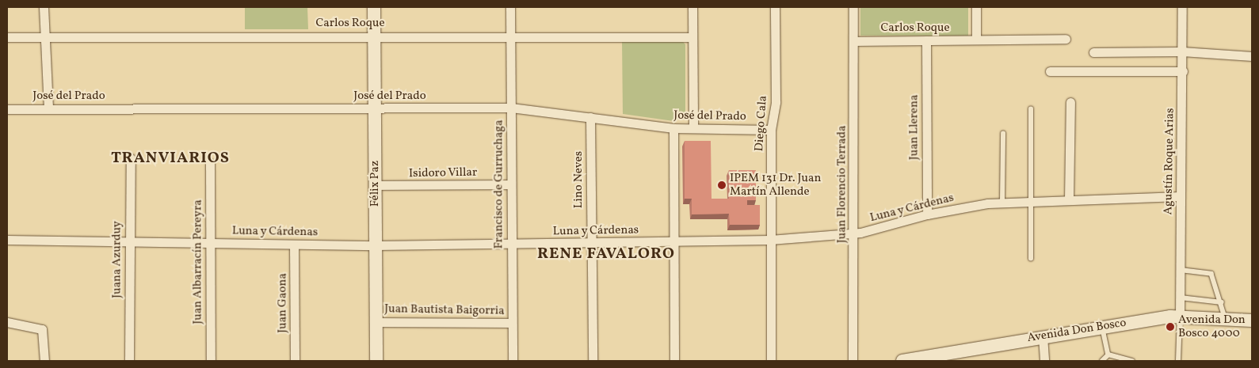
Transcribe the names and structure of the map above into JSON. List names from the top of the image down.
{
  "streets": {
    "main road": ["Félix Paz", "Avenida Don Bosco"],
    "street": [
      "Carlos Roque",
      "José del Prado",
      "Diego Cala",
      "Juan Llerena",
      "Agustín Roque Arias",
      "Isidoro Villar",
      "Lino Neves",
      "Francisco de Gurruchaga",
      "Juan Florencio Terrada",
      "Luna y Cárdenas",
      "Juana Azurduy",
      "Juan Albarracín Pereyra",
      "Juan Gaona",
      "Juan Bautista Baigorria"
    ]
  },
  "crossings": [
    ["Carlos Roque", "Juan Llerena"],
    ["Carlos Roque", "Félix Paz"],
    ["Carlos Roque", "Francisco de Gurruchaga"],
    ["Carlos Roque", "Juan Florencio Terrada"],
    ["José del Prado", "Diego Cala"],
    ["José del Prado", "Lino Neves"],
    ["José del Prado", "Félix Paz"],
    ["José del Prado", "Francisco de Gurruchaga"],
    ["Diego Cala", "Luna y Cárdenas"],
    ["Juan Llerena", "Luna y Cárdenas"],
    ["Agustín Roque Arias", "Luna y Cárdenas"],
    ["Agustín Roque Arias", "Avenida Don Bosco"],
    ["Isidoro Villar", "Félix Paz"],
    ["Isidoro Villar", "Francisco de Gurruchaga"],
    ["Lino Neves", "Luna y Cárdenas"],
    ["Félix Paz", "Luna y Cárdenas"],
    ["Félix Paz", "Juan Bautista Baigorria"],
    ["Francisco de Gurruchaga", "Luna y Cárdenas"],
    ["Francisco de Gurruchaga", "Juan Bautista Baigorria"],
    ["Juan Florencio Terrada", "Luna y Cárdenas"],
    ["Luna y Cárdenas", "Juana Azurduy"],
    ["Luna y Cárdenas", "Juan Albarracín Pereyra"],
    ["Luna y Cárdenas", "Juan Gaona"]
  ],
  "districts": ["TRANVIARIOS", "RENE FAVALORO"],
  "places": ["IPEM 131 Dr. Juan Martín Allende", "Avenida Don Bosco 4000"]
}
